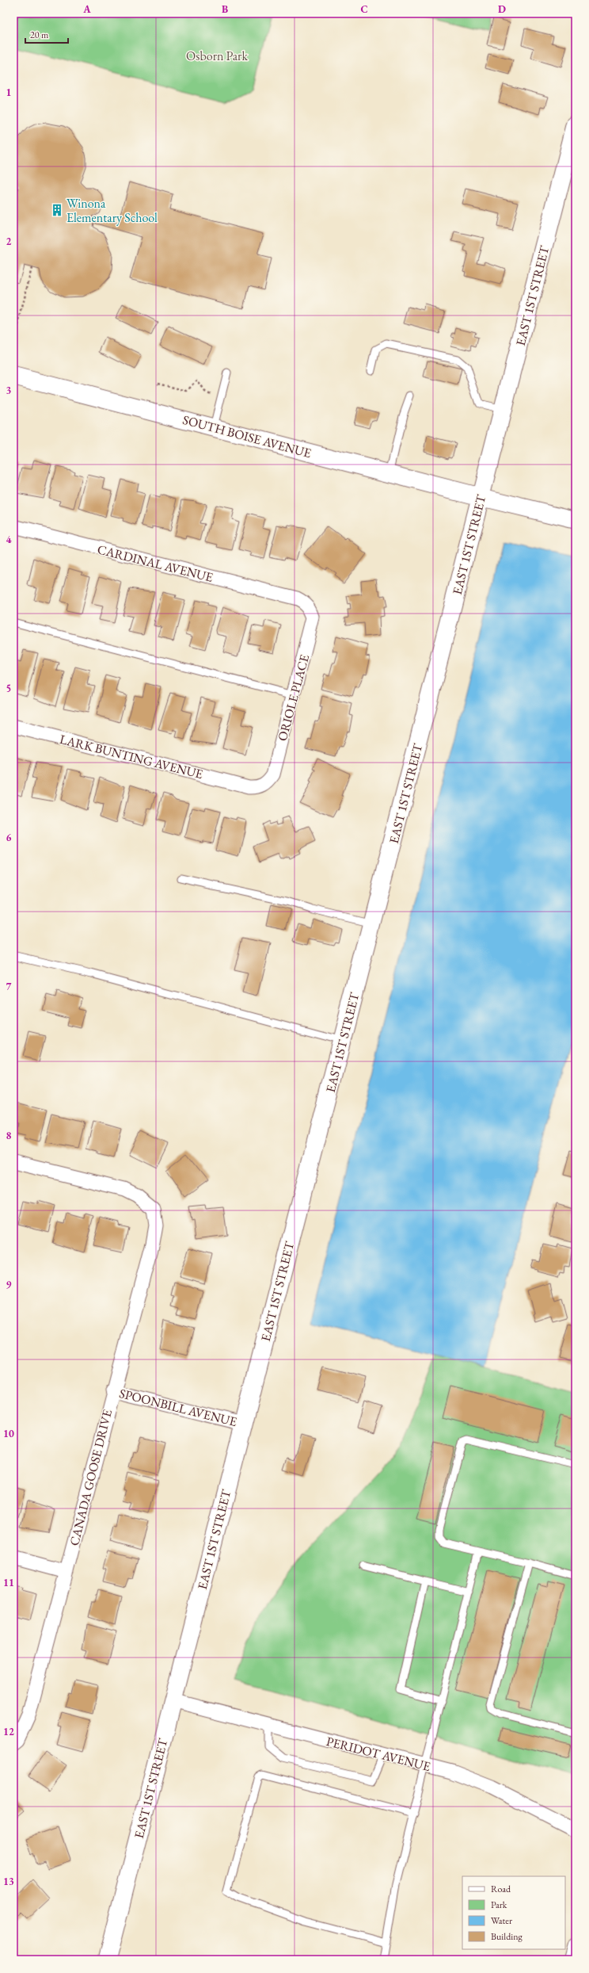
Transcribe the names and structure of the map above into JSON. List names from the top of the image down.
{
  "streets": {
    "main road": ["EAST 1ST STREET", "SOUTH BOISE AVENUE"],
    "street": [
      "CARDINAL AVENUE",
      "ORIOLE PLACE",
      "LARK BUNTING AVENUE",
      "SPOONBILL AVENUE",
      "CANADA GOOSE DRIVE",
      "PERIDOT AVENUE"
    ]
  },
  "crossings": [
    ["EAST 1ST STREET", "SOUTH BOISE AVENUE"],
    ["EAST 1ST STREET", "SPOONBILL AVENUE"],
    ["EAST 1ST STREET", "PERIDOT AVENUE"],
    ["CARDINAL AVENUE", "ORIOLE PLACE"],
    ["ORIOLE PLACE", "LARK BUNTING AVENUE"],
    ["SPOONBILL AVENUE", "CANADA GOOSE DRIVE"]
  ],
  "parks": ["Osborn Park"],
  "places": {
    "building": ["Winona Elementary School"]
  },
  "legend": [
    "Road",
    "Park",
    "Water",
    "Building"
  ],
  "scale_bar": "20 m",
  "grid": {
    "columns": [
      "A",
      "B",
      "C",
      "D"
    ],
    "rows": [
      "1",
      "2",
      "3",
      "4",
      "5",
      "6",
      "7",
      "8",
      "9",
      "10",
      "11",
      "12",
      "13"
    ]
  }
}
